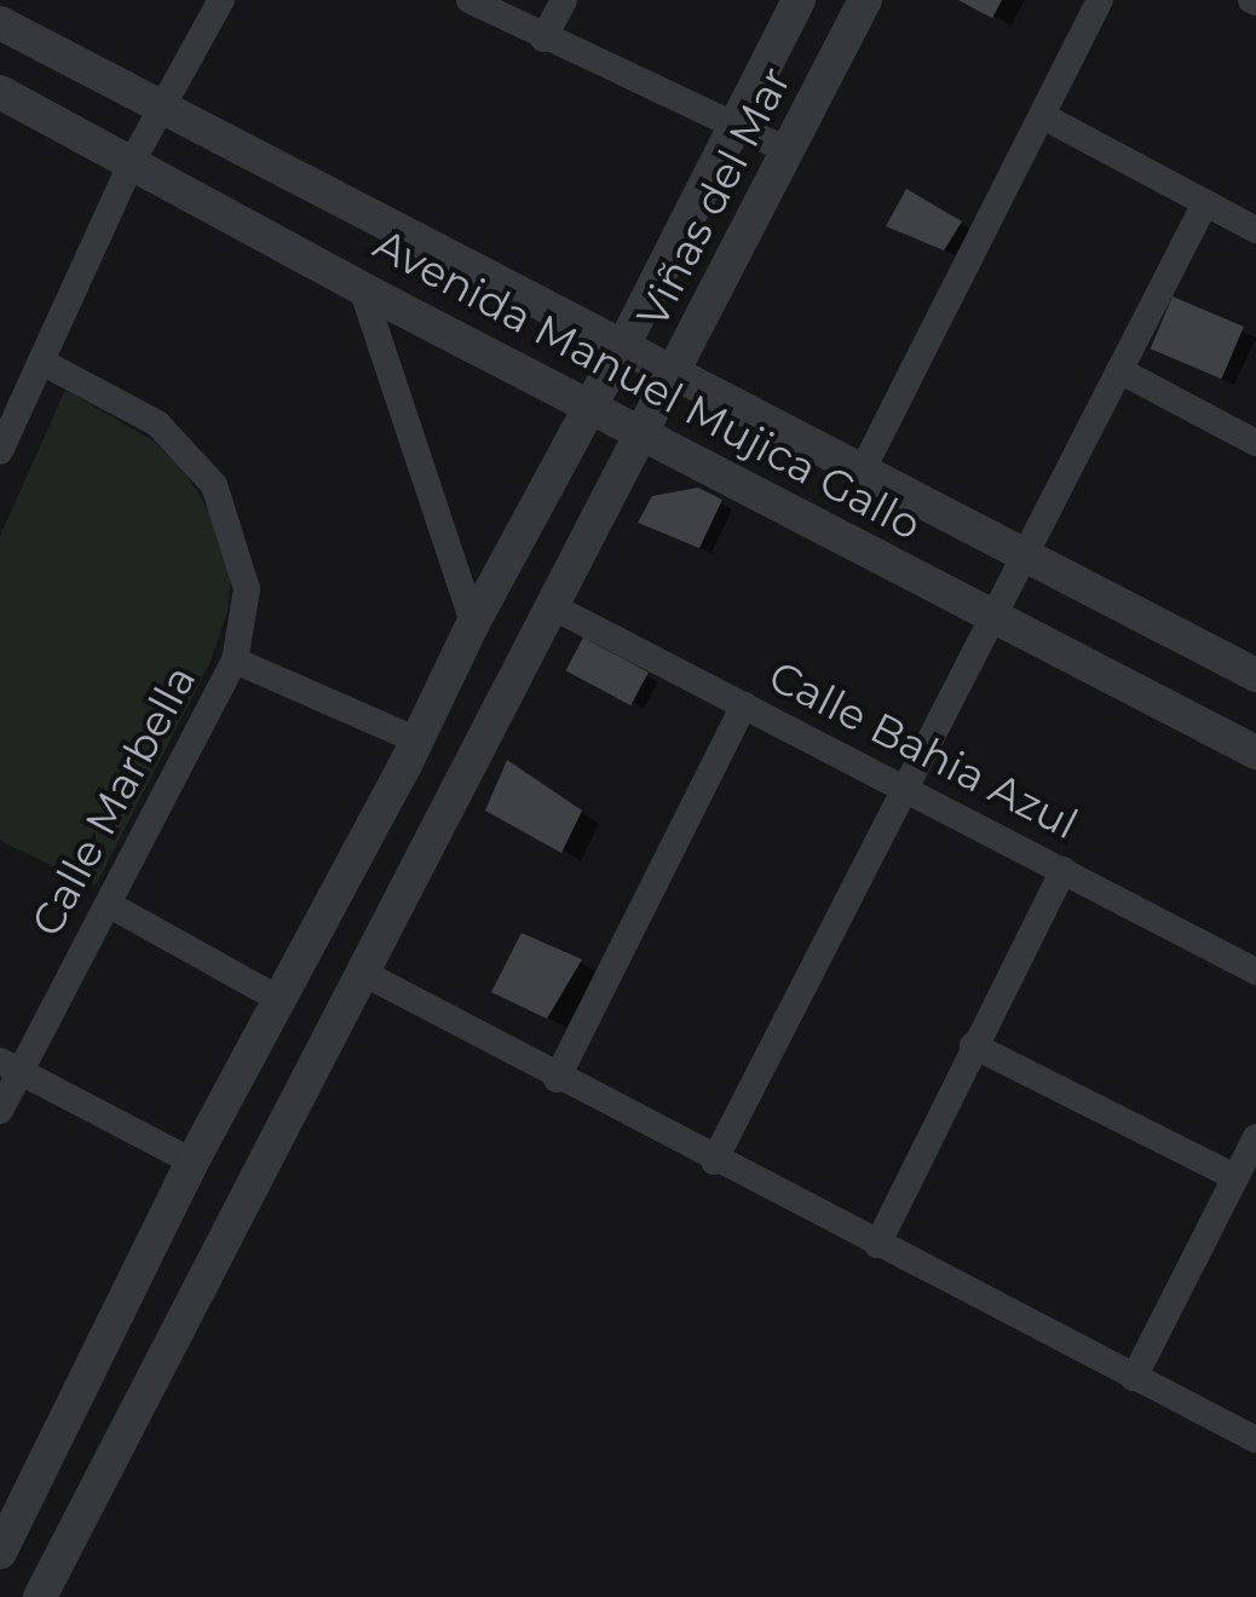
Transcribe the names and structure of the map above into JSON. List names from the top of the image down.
{
  "streets": {
    "street": [
      "Viñas del Mar",
      "Avenida Manuel Mujica Gallo",
      "Calle Bahia Azul",
      "Calle Marbella"
    ]
  },
  "crossings": [
    ["Viñas del Mar", "Avenida Manuel Mujica Gallo"],
    ["Viñas del Mar", "Calle Bahia Azul"]
  ]
}
